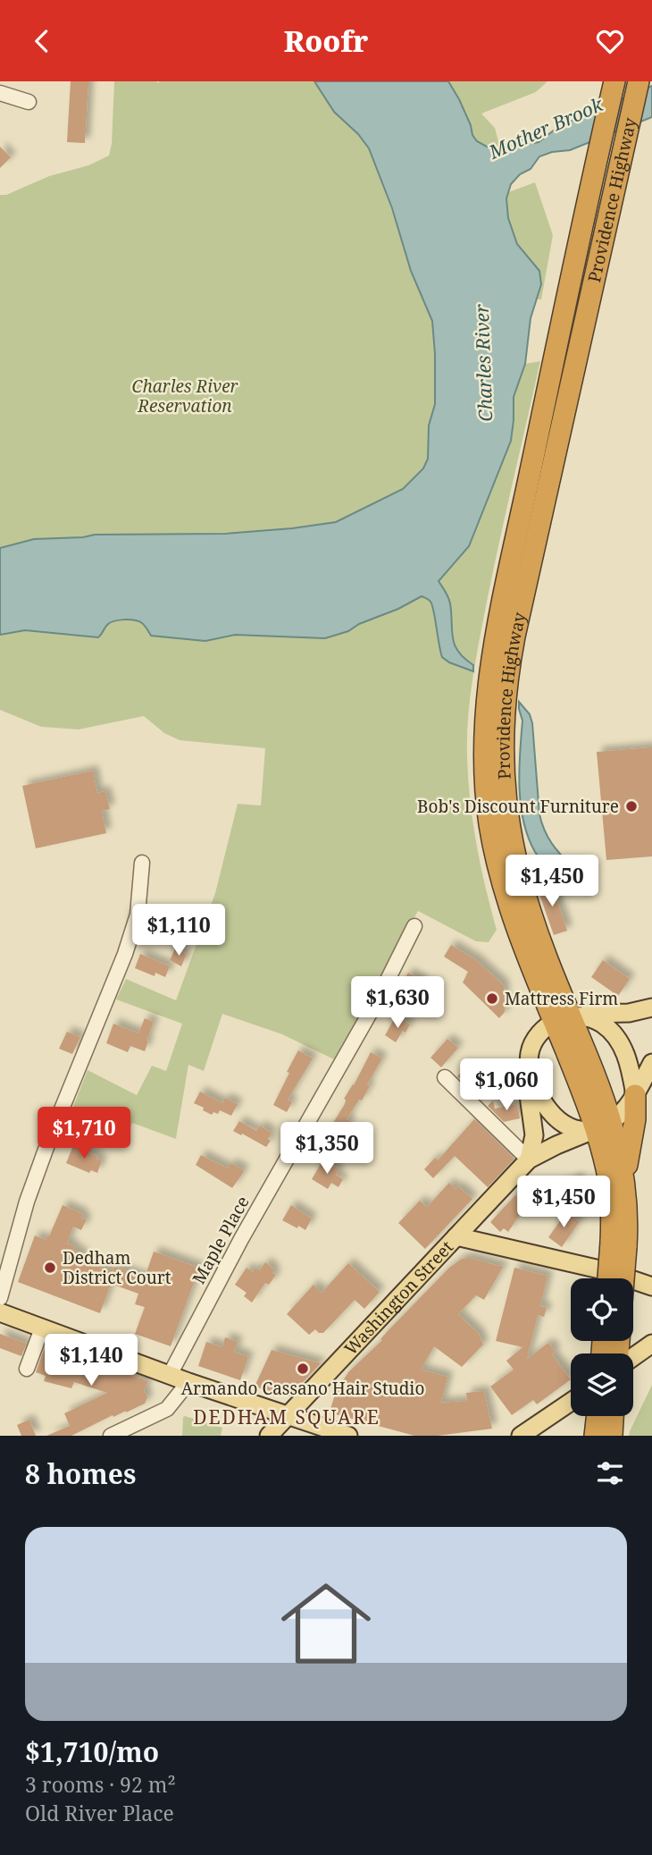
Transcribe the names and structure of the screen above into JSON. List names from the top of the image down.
{
  "streets": {
    "highway": ["Providence Highway"],
    "main road": ["Washington Street"],
    "street": ["Maple Place"]
  },
  "crossings": [
    ["Providence Highway", "Washington Street"]
  ],
  "districts": ["DEDHAM SQUARE"],
  "water": ["Mother Brook", "Charles River"],
  "parks": ["Charles River Reservation"],
  "places": [
    "Bob's Discount Furniture",
    "Mattress Firm",
    "Dedham District Court",
    "Armando Cassano Hair Studio"
  ],
  "page": {
    "header": "Roofr",
    "price": [
      "$1,450",
      "$1,110",
      "$1,630",
      "$1,060",
      "$1,710",
      "$1,350",
      "$1,450",
      "$1,140"
    ],
    "heading": "8 homes",
    "list": [
      {
        "name": "$1,710/mo",
        "note": "3 rooms · 92 m² · Old River Place"
      }
    ]
  }
}
